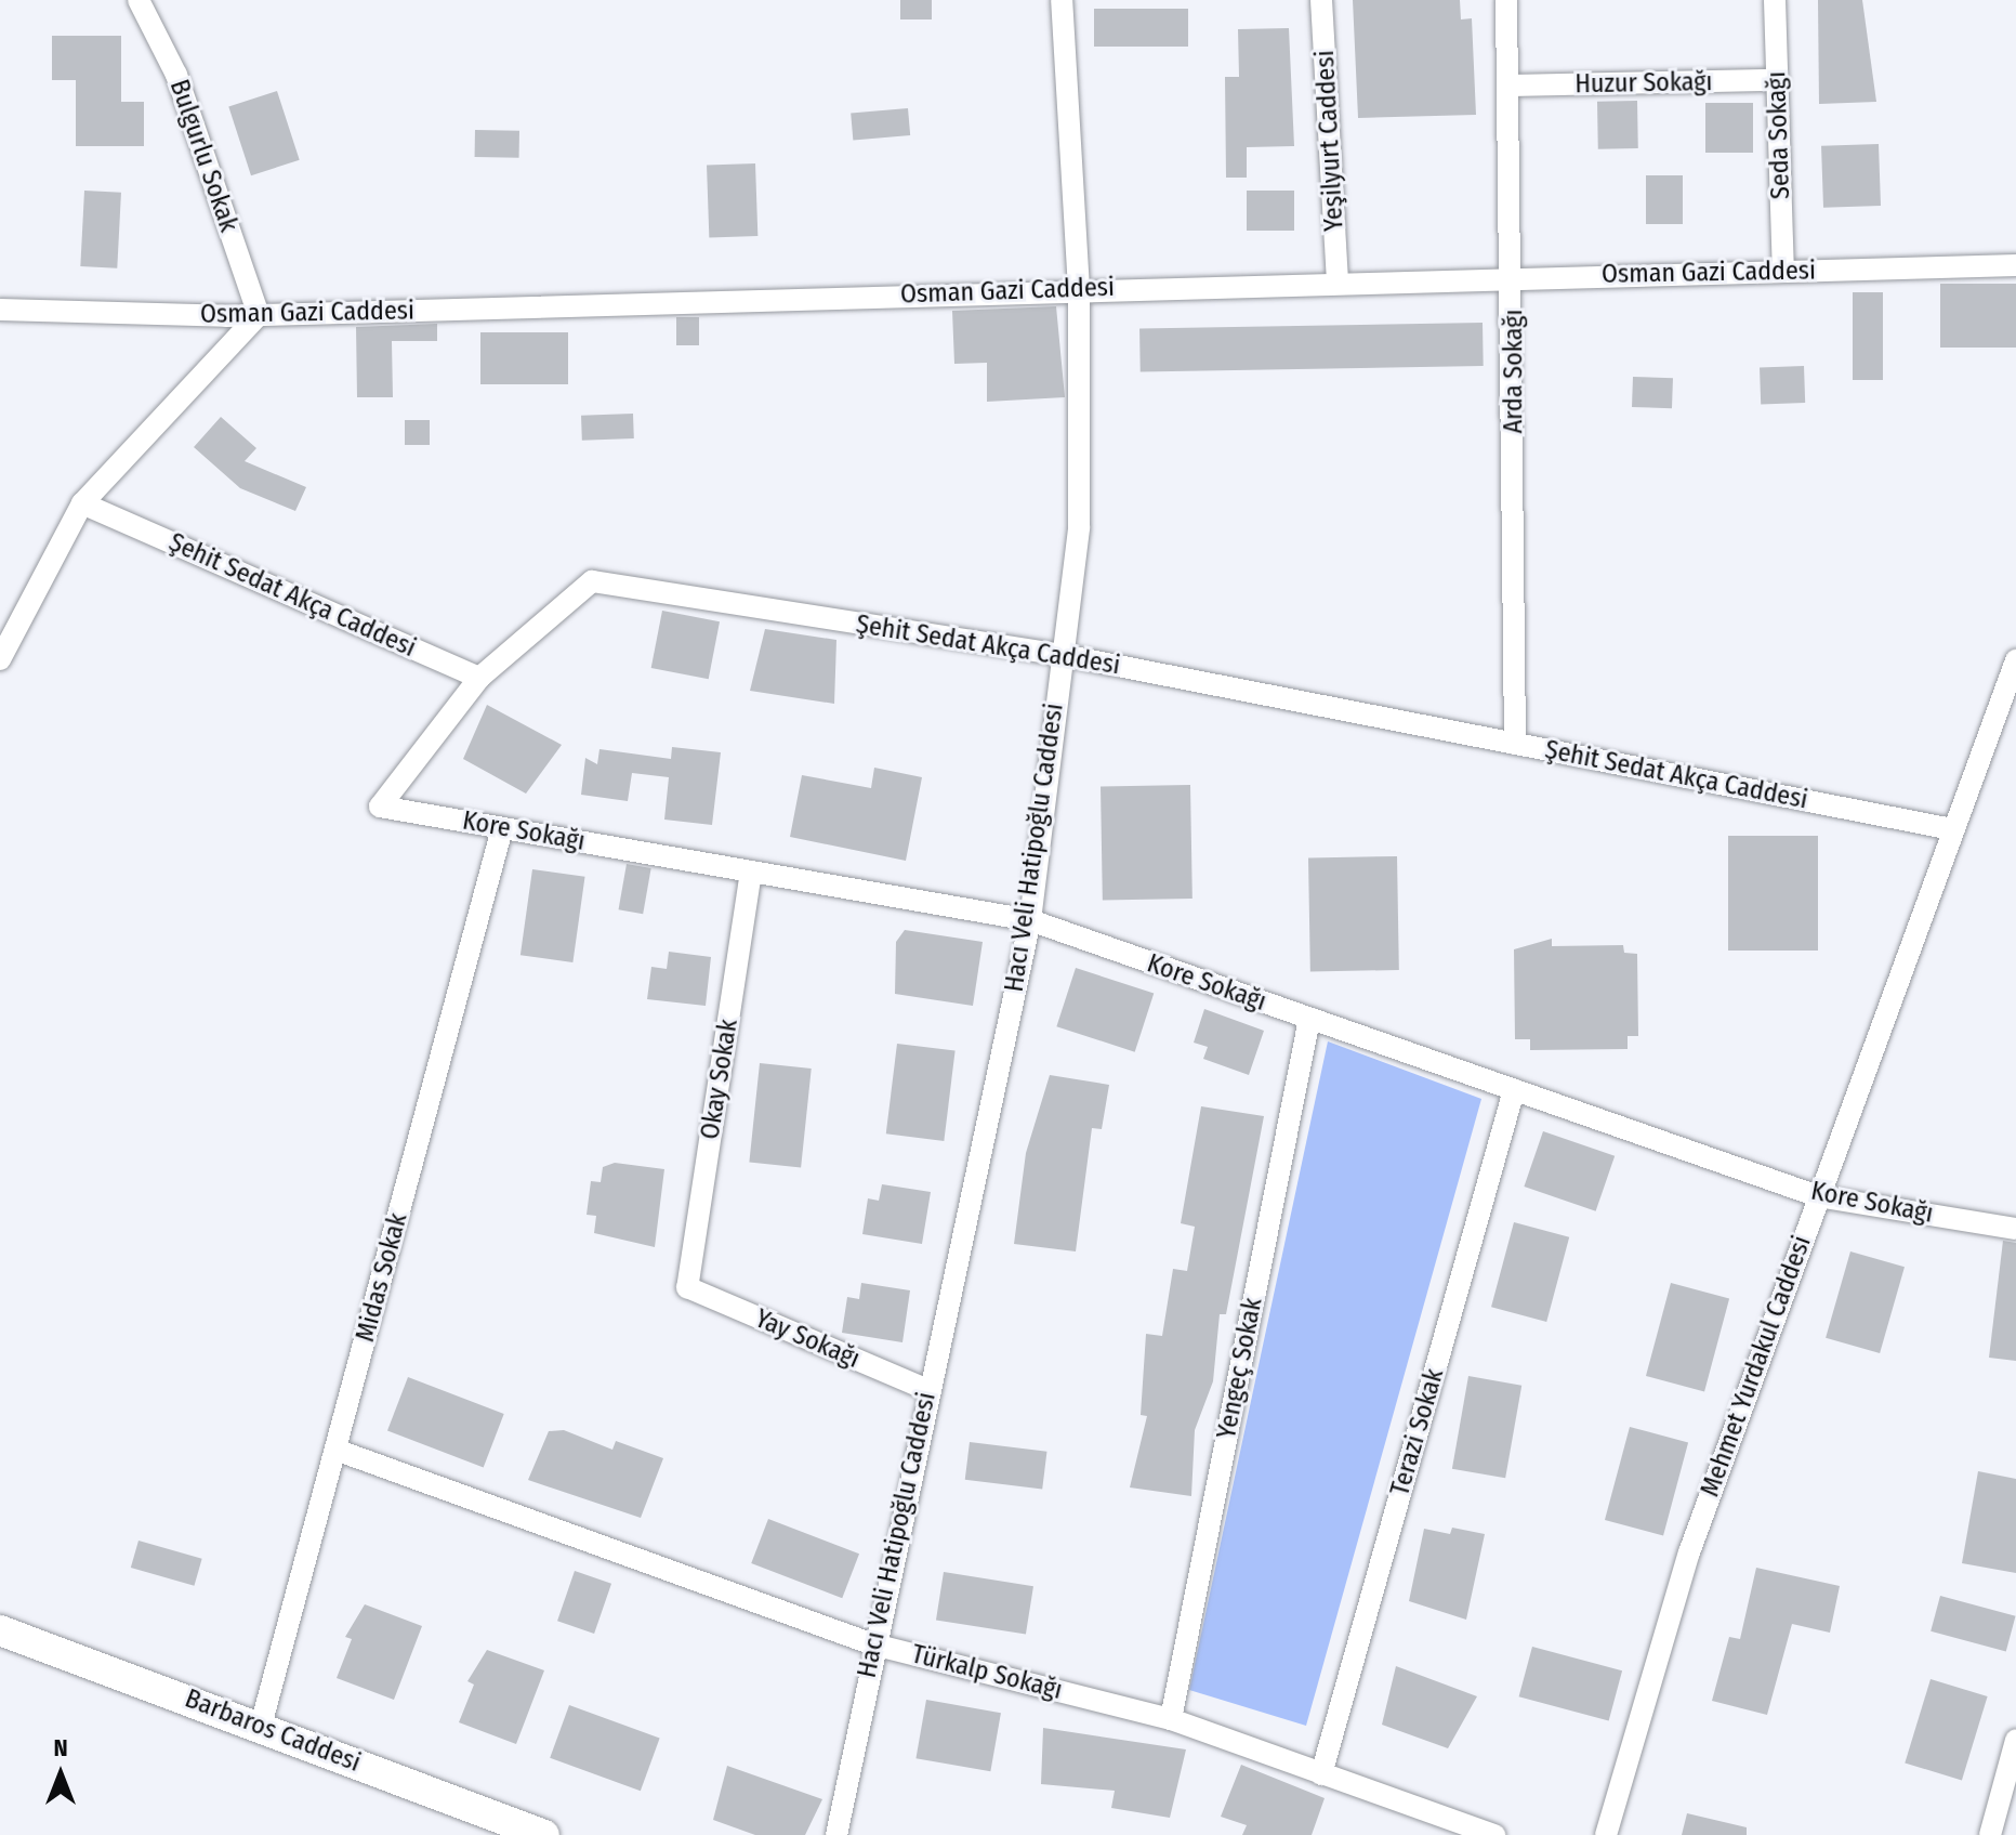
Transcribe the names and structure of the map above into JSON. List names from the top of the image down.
{
  "streets": {
    "street": [
      "Huzur Sokağı",
      "Seda Sokağı",
      "Yeşilyurt Caddesi",
      "Bulgurlu Sokak",
      "Osman Gazi Caddesi",
      "Arda Sokağı",
      "Şehit Sedat Akça Caddesi",
      "Kore Sokağı",
      "Hacı Veli Hatipoğlu Caddesi",
      "Okay Sokak",
      "Midas Sokak",
      "Yay Sokağı",
      "Mehmet Yurdakul Caddesi",
      "Yengeç Sokak",
      "Terazi Sokak",
      "Türkalp Sokağı",
      "Barbaros Caddesi"
    ]
  },
  "crossings": [
    ["Huzur Sokağı", "Seda Sokağı"],
    ["Huzur Sokağı", "Arda Sokağı"],
    ["Seda Sokağı", "Osman Gazi Caddesi"],
    ["Yeşilyurt Caddesi", "Osman Gazi Caddesi"],
    ["Bulgurlu Sokak", "Osman Gazi Caddesi"],
    ["Osman Gazi Caddesi", "Arda Sokağı"],
    ["Osman Gazi Caddesi", "Hacı Veli Hatipoğlu Caddesi"],
    ["Arda Sokağı", "Şehit Sedat Akça Caddesi"],
    ["Şehit Sedat Akça Caddesi", "Kore Sokağı"],
    ["Şehit Sedat Akça Caddesi", "Hacı Veli Hatipoğlu Caddesi"],
    ["Şehit Sedat Akça Caddesi", "Mehmet Yurdakul Caddesi"],
    ["Kore Sokağı", "Hacı Veli Hatipoğlu Caddesi"],
    ["Kore Sokağı", "Okay Sokak"],
    ["Kore Sokağı", "Midas Sokak"],
    ["Kore Sokağı", "Mehmet Yurdakul Caddesi"],
    ["Kore Sokağı", "Yengeç Sokak"],
    ["Kore Sokağı", "Terazi Sokak"],
    ["Hacı Veli Hatipoğlu Caddesi", "Yay Sokağı"],
    ["Hacı Veli Hatipoğlu Caddesi", "Türkalp Sokağı"],
    ["Okay Sokak", "Yay Sokağı"],
    ["Midas Sokak", "Türkalp Sokağı"],
    ["Midas Sokak", "Barbaros Caddesi"],
    ["Yengeç Sokak", "Türkalp Sokağı"],
    ["Terazi Sokak", "Türkalp Sokağı"]
  ],
  "north": "top"
}
